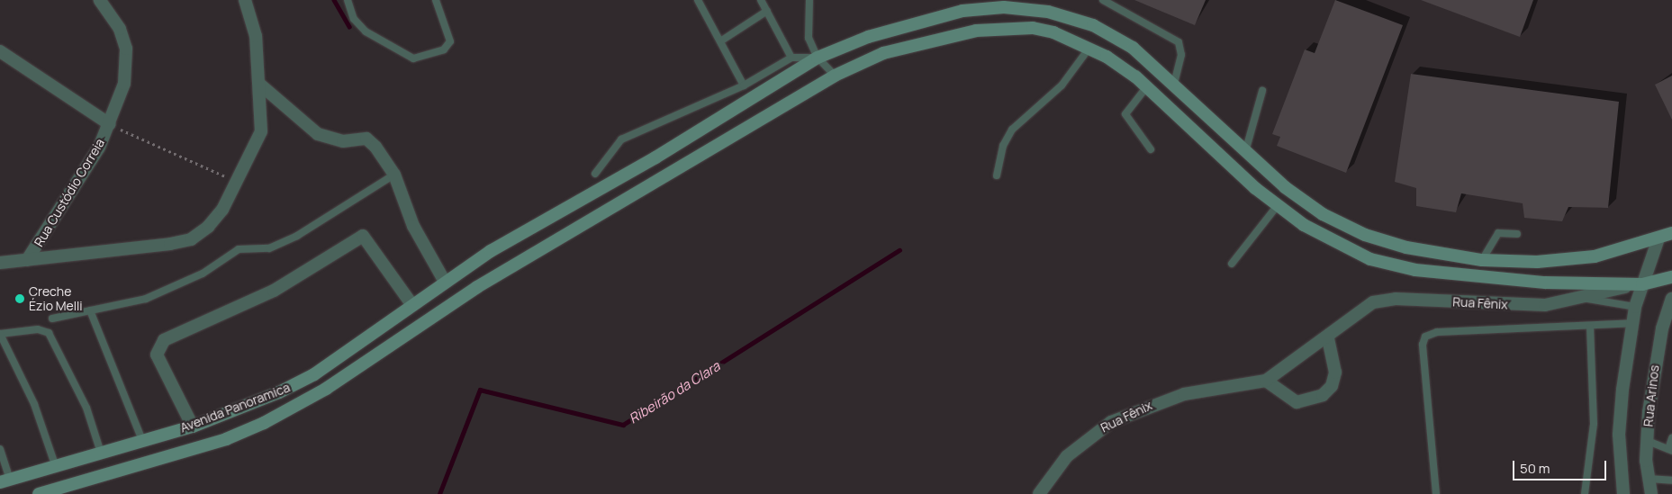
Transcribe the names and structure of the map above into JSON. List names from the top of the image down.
{
  "streets": {
    "main road": ["Avenida Panoramica"],
    "street": ["Rua Custódio Correia", "Rua Fênix", "Rua Arinos"]
  },
  "crossings": [
    ["Rua Fênix", "Avenida Panoramica"]
  ],
  "water": ["Ribeirão da Clara"],
  "places": ["Creche Ézio Melli"],
  "scale_bar": "50 m"
}
